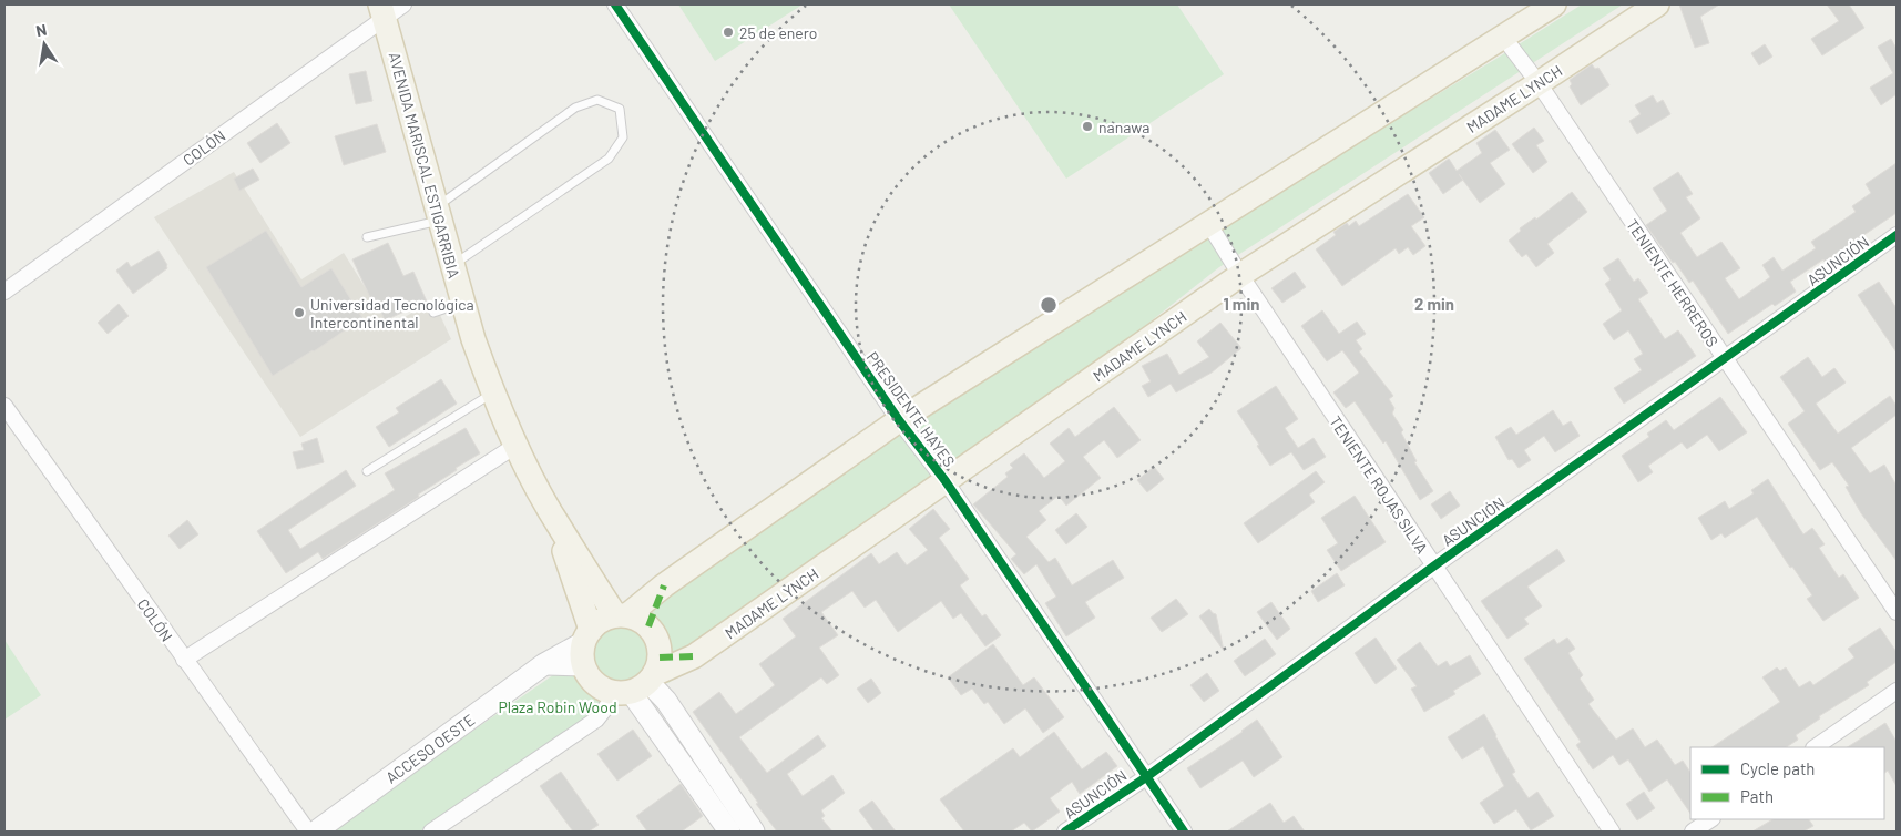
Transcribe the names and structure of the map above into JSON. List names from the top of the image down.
{
  "streets": {
    "main road": ["MADAME LYNCH", "AVENIDA MARISCAL ESTIGARRIBIA", "ACCESO OESTE"],
    "street": [
      "COLÓN",
      "ASUNCIÓN",
      "TENIENTE HERREROS",
      "PRESIDENTE HAYES",
      "TENIENTE ROJAS SILVA"
    ]
  },
  "crossings": [
    ["MADAME LYNCH", "AVENIDA MARISCAL ESTIGARRIBIA"],
    ["MADAME LYNCH", "TENIENTE HERREROS"],
    ["MADAME LYNCH", "PRESIDENTE HAYES"],
    ["MADAME LYNCH", "TENIENTE ROJAS SILVA"],
    ["MADAME LYNCH", "ACCESO OESTE"],
    ["COLÓN", "AVENIDA MARISCAL ESTIGARRIBIA"],
    ["AVENIDA MARISCAL ESTIGARRIBIA", "ACCESO OESTE"],
    ["ASUNCIÓN", "TENIENTE HERREROS"],
    ["ASUNCIÓN", "PRESIDENTE HAYES"],
    ["ASUNCIÓN", "TENIENTE ROJAS SILVA"]
  ],
  "parks": ["Plaza Robin Wood"],
  "places": ["25 de enero", "nanawa", "Universidad Tecnológica Intercontinental"],
  "legend": ["Cycle path", "Path"],
  "north": "top",
  "rings": ["1 min", "2 min"]
}
